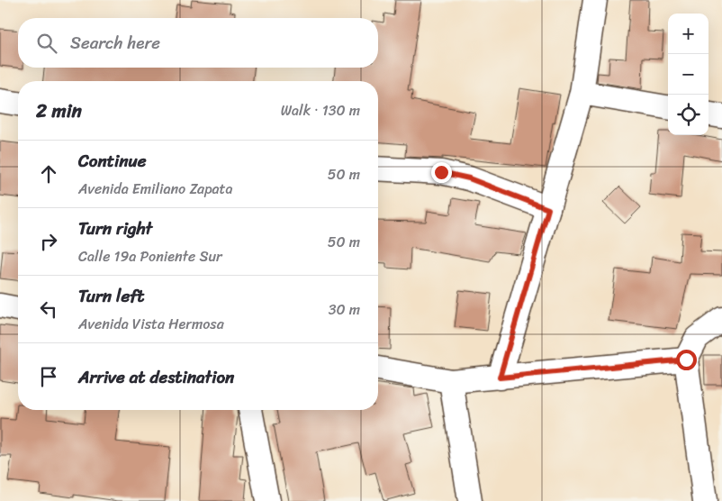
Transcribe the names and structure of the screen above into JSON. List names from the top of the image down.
{
  "page": {
    "map_buttons": ["+", "−"],
    "search": "Search here",
    "heading": ["2 min", "Walk · 130 m"],
    "list": [
      ["Continue", "Avenida Emiliano Zapata", "50 m"],
      ["Turn right", "Calle 19a Poniente Sur", "50 m"],
      ["Turn left", "Avenida Vista Hermosa", "30 m"],
      "Arrive at destination"
    ]
  }
}
